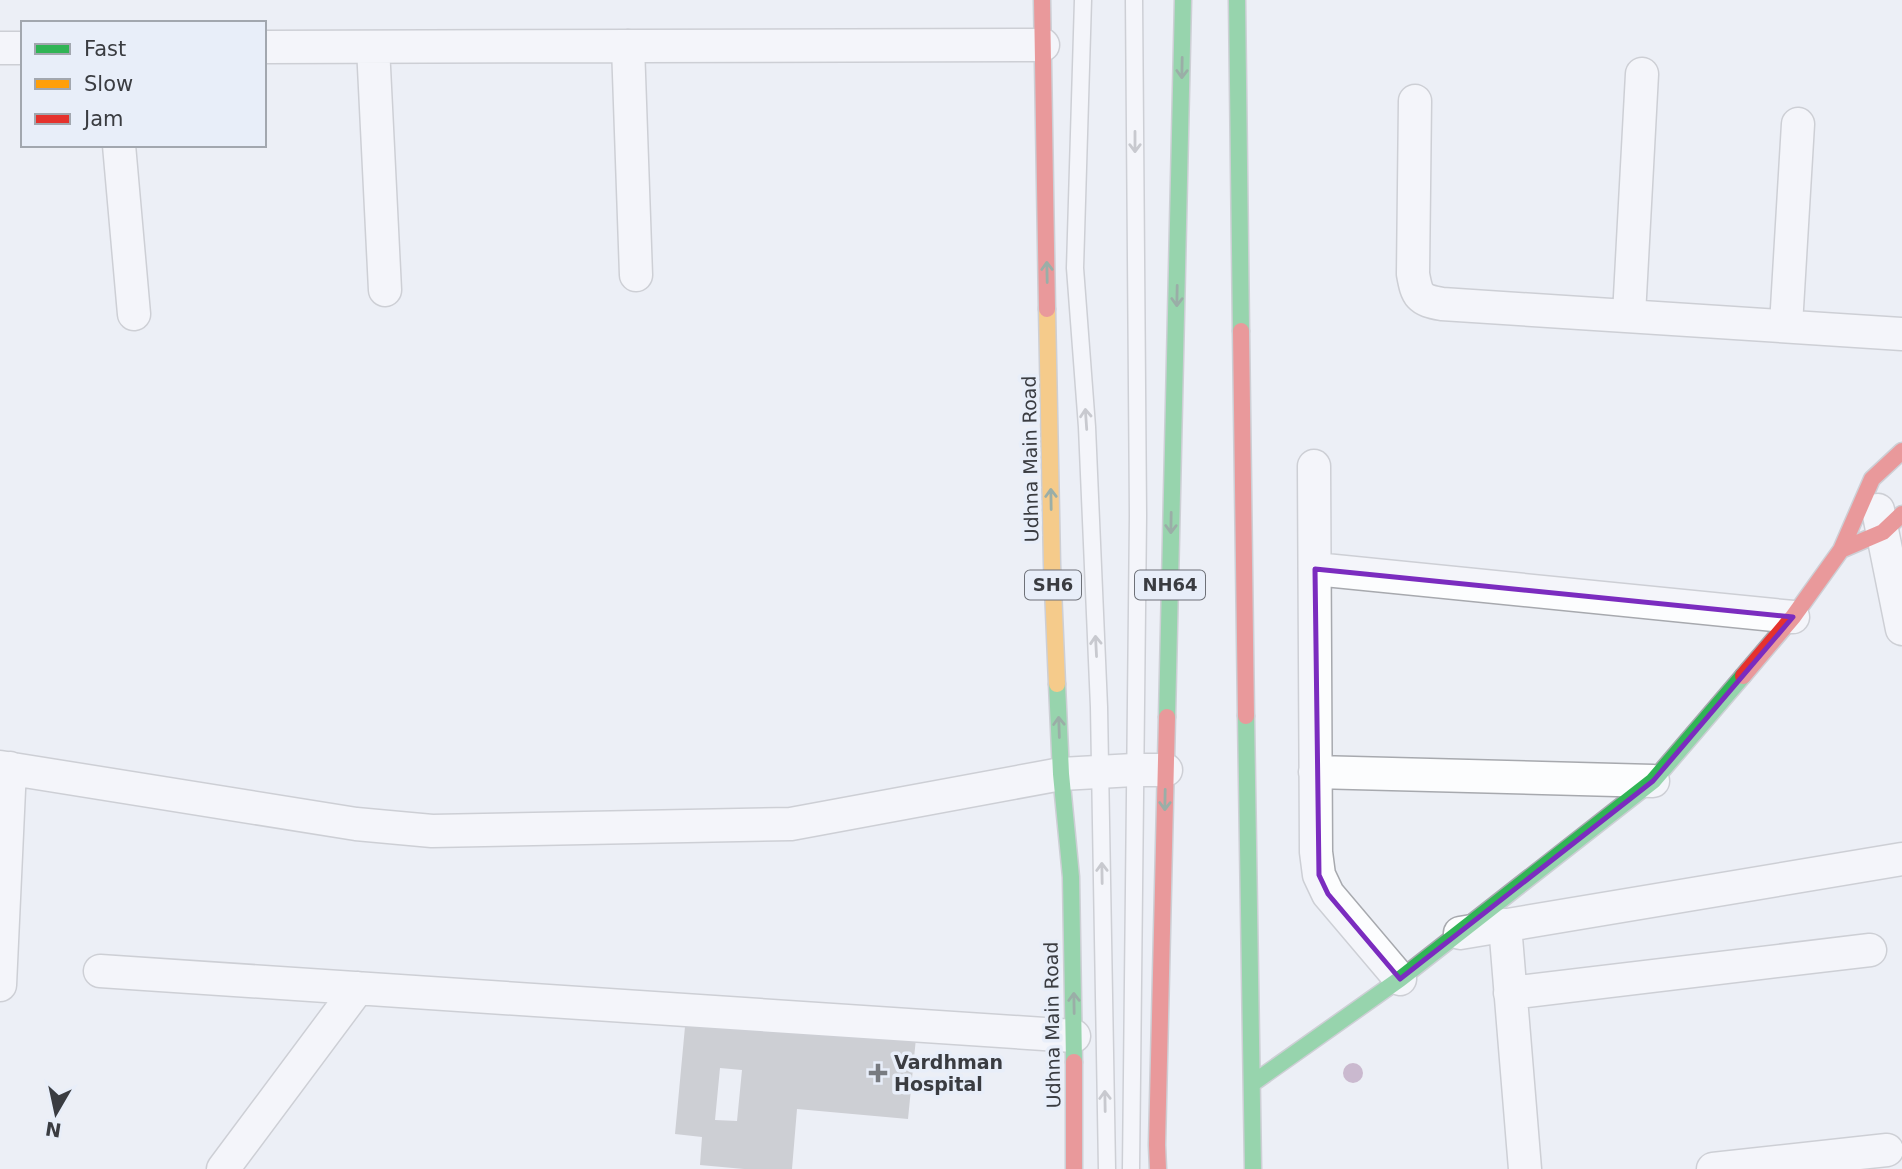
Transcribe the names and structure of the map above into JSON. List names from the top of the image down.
{
  "streets": {
    "main road": ["Udhna Main Road", "SH6", "NH64"]
  },
  "places": {
    "health": ["Vardhman Hospital"]
  },
  "legend": ["Fast", "Slow", "Jam"],
  "north": "bottom"
}
